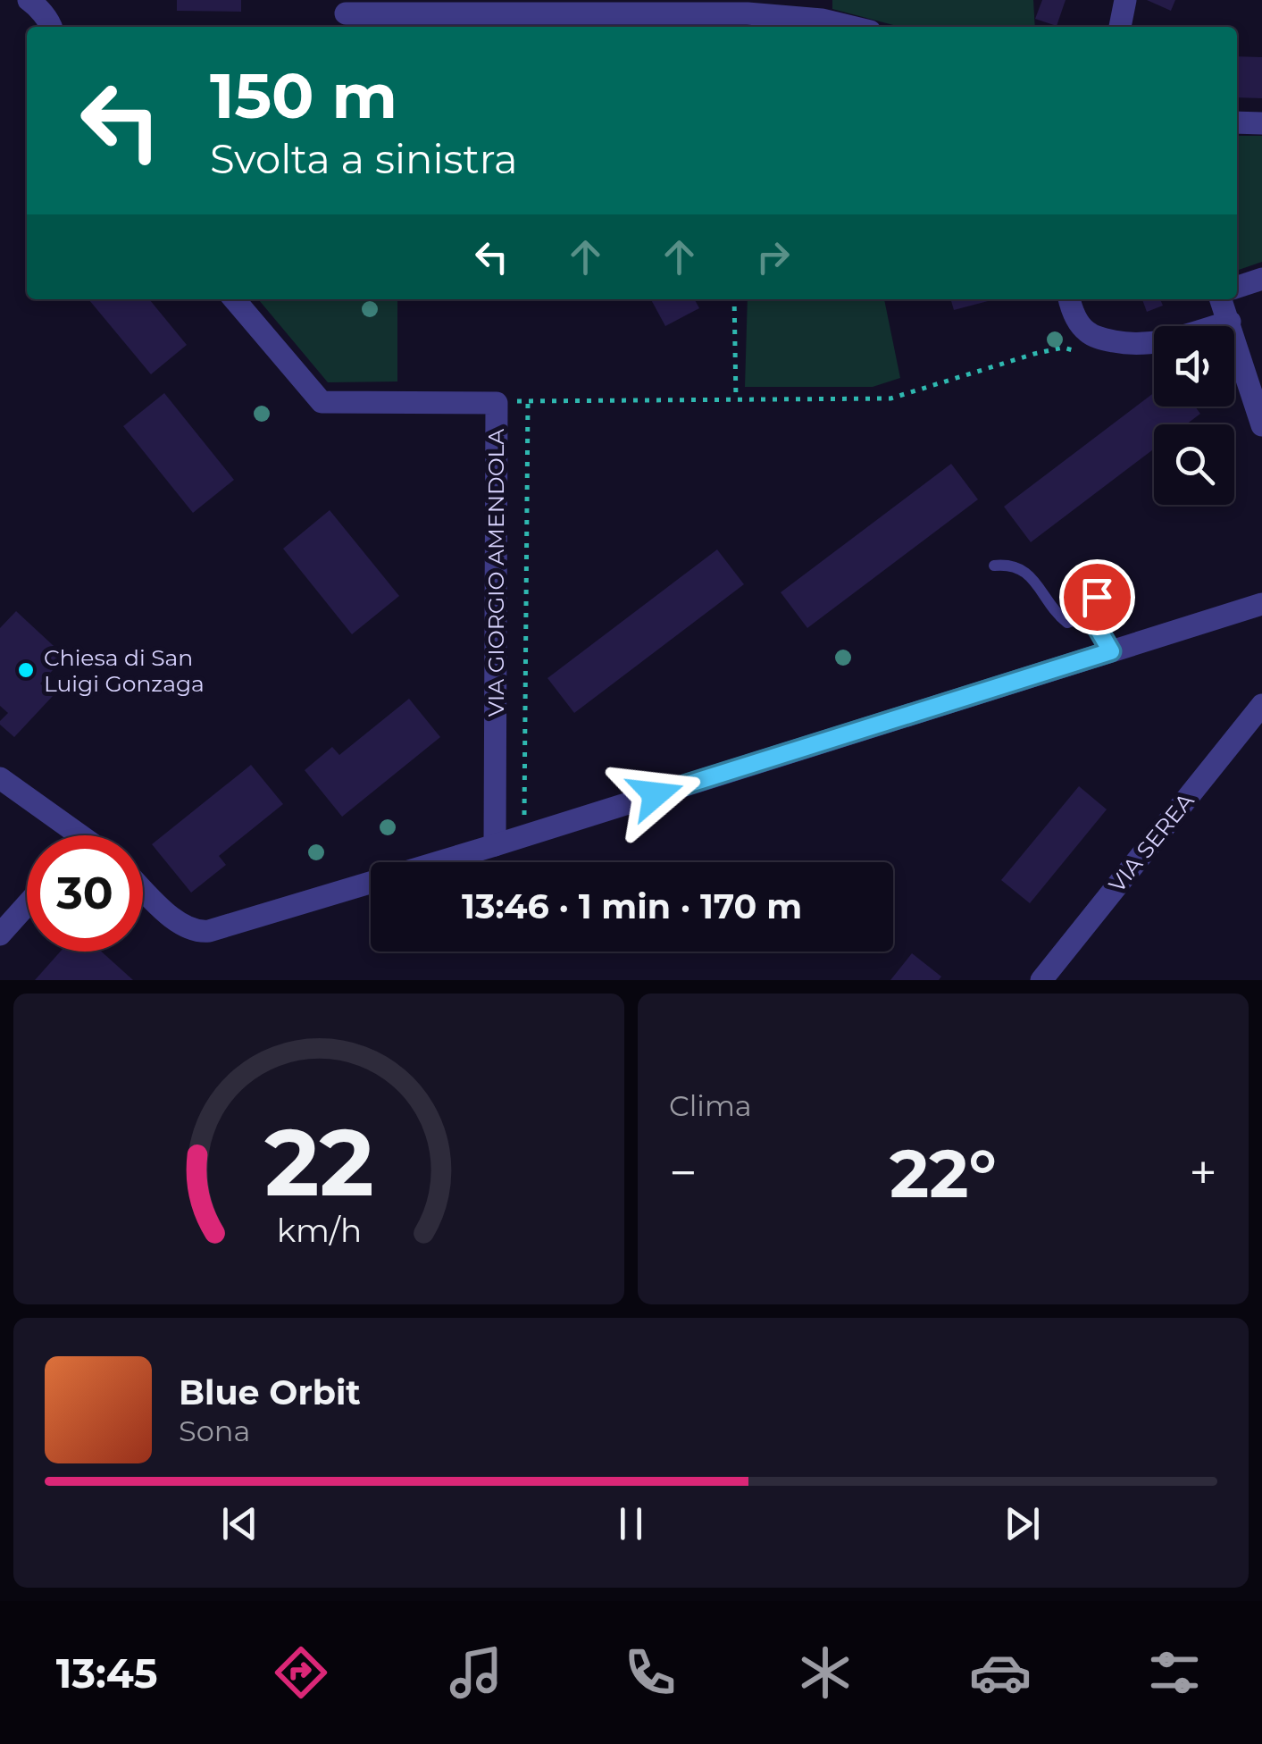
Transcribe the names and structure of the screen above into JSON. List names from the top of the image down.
{
  "streets": {
    "street": ["VIA GIORGIO AMENDOLA", "VIA SEREA"]
  },
  "places": ["Chiesa di San Luigi Gonzaga"],
  "page": {
    "turn": ["150 m", "Svolta a sinistra"],
    "limit": "30",
    "trip": "13:46 · 1 min · 170 m",
    "tile": "Clima",
    "heat": ["−", "22°", "+"],
    "song": ["Blue Orbit", "Sona"],
    "tabs": "13:45",
    "gauge": ["22", "km/h"]
  }
}
